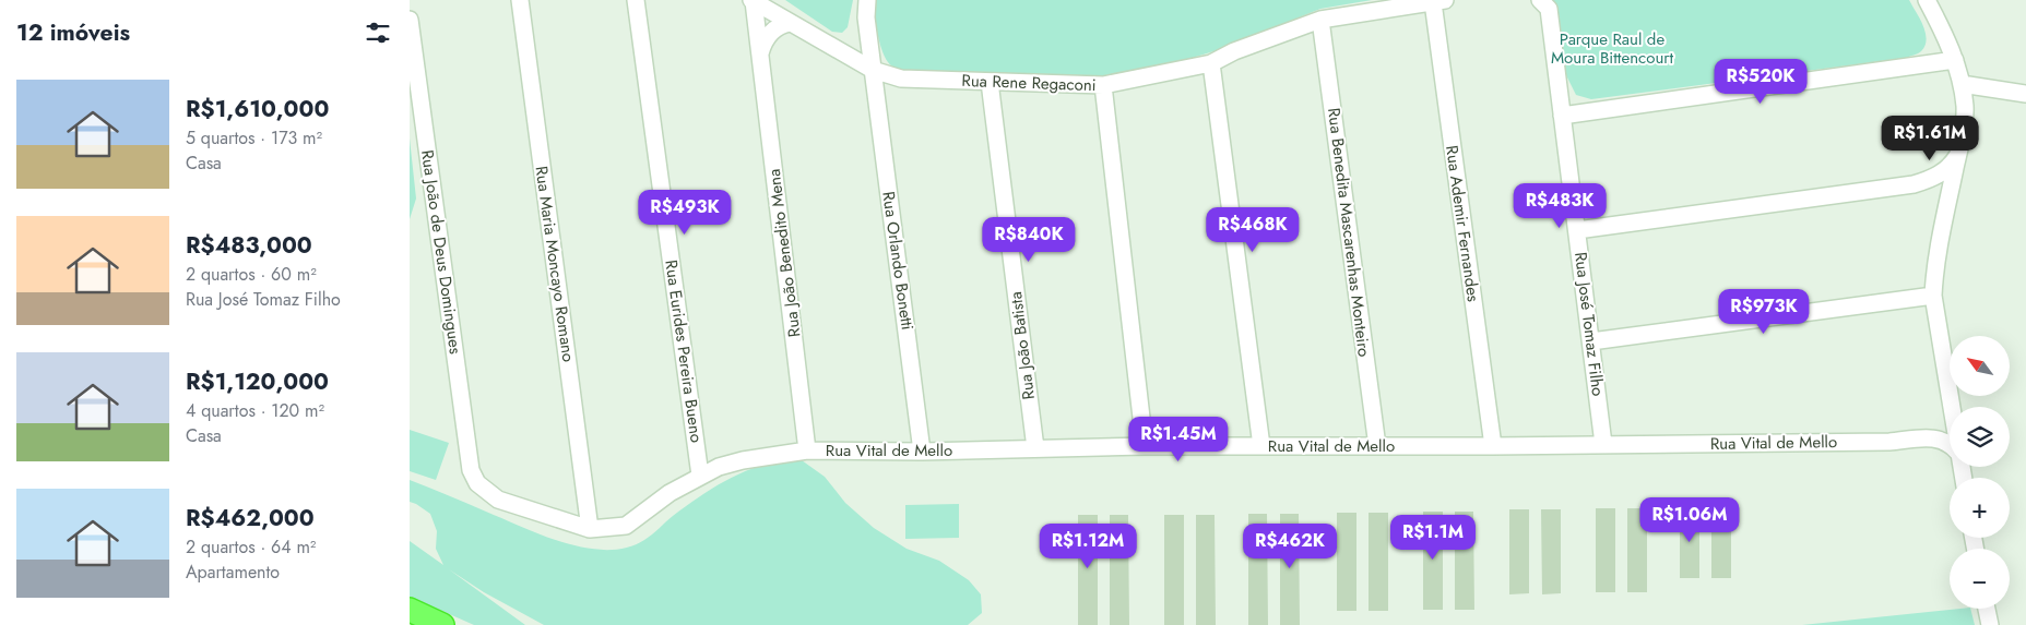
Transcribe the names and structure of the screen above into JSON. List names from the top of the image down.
{
  "streets": {
    "street": [
      "Rua Rene Regaconi",
      "Rua Ademir Fernandes",
      "Rua Benedita Mascarenhas Monteiro",
      "Rua João de Deus Domingues",
      "Rua João Benedito Mena",
      "Rua Orlando Bonetti",
      "Rua Maria Moncayo Romano",
      "Rua José Tomaz Filho",
      "Rua João Batista",
      "Rua Eurides Pereira Bueno",
      "Rua Vital de Mello"
    ]
  },
  "crossings": [
    ["Rua Rene Regaconi", "Rua Ademir Fernandes"],
    ["Rua Rene Regaconi", "Rua Benedita Mascarenhas Monteiro"],
    ["Rua Rene Regaconi", "Rua João Benedito Mena"],
    ["Rua Rene Regaconi", "Rua Orlando Bonetti"],
    ["Rua Rene Regaconi", "Rua João Batista"],
    ["Rua Ademir Fernandes", "Rua Vital de Mello"],
    ["Rua Benedita Mascarenhas Monteiro", "Rua Vital de Mello"],
    ["Rua João de Deus Domingues", "Rua Vital de Mello"],
    ["Rua João Benedito Mena", "Rua Vital de Mello"],
    ["Rua Orlando Bonetti", "Rua Vital de Mello"],
    ["Rua Maria Moncayo Romano", "Rua Vital de Mello"],
    ["Rua José Tomaz Filho", "Rua Vital de Mello"],
    ["Rua João Batista", "Rua Vital de Mello"],
    ["Rua Eurides Pereira Bueno", "Rua Vital de Mello"]
  ],
  "parks": ["Parque Raul de Moura Bittencourt"],
  "north": "top left",
  "page": {
    "heading": "12 imóveis",
    "price": [
      "R$520K",
      "R$1.61M",
      "R$483K",
      "R$493K",
      "R$468K",
      "R$840K",
      "R$973K",
      "R$1.45M",
      "R$1.06M",
      "R$1.1M",
      "R$1.12M",
      "R$462K"
    ],
    "list": [
      {
        "name": "R$1,610,000",
        "note": "5 quartos · 173 m² · Casa"
      },
      {
        "name": "R$483,000",
        "note": "2 quartos · 60 m² · Rua José Tomaz Filho"
      },
      {
        "name": "R$1,120,000",
        "note": "4 quartos · 120 m² · Casa"
      },
      {
        "name": "R$462,000",
        "note": "2 quartos · 64 m² · Apartamento"
      }
    ],
    "map_buttons": ["+", "−"]
  }
}
